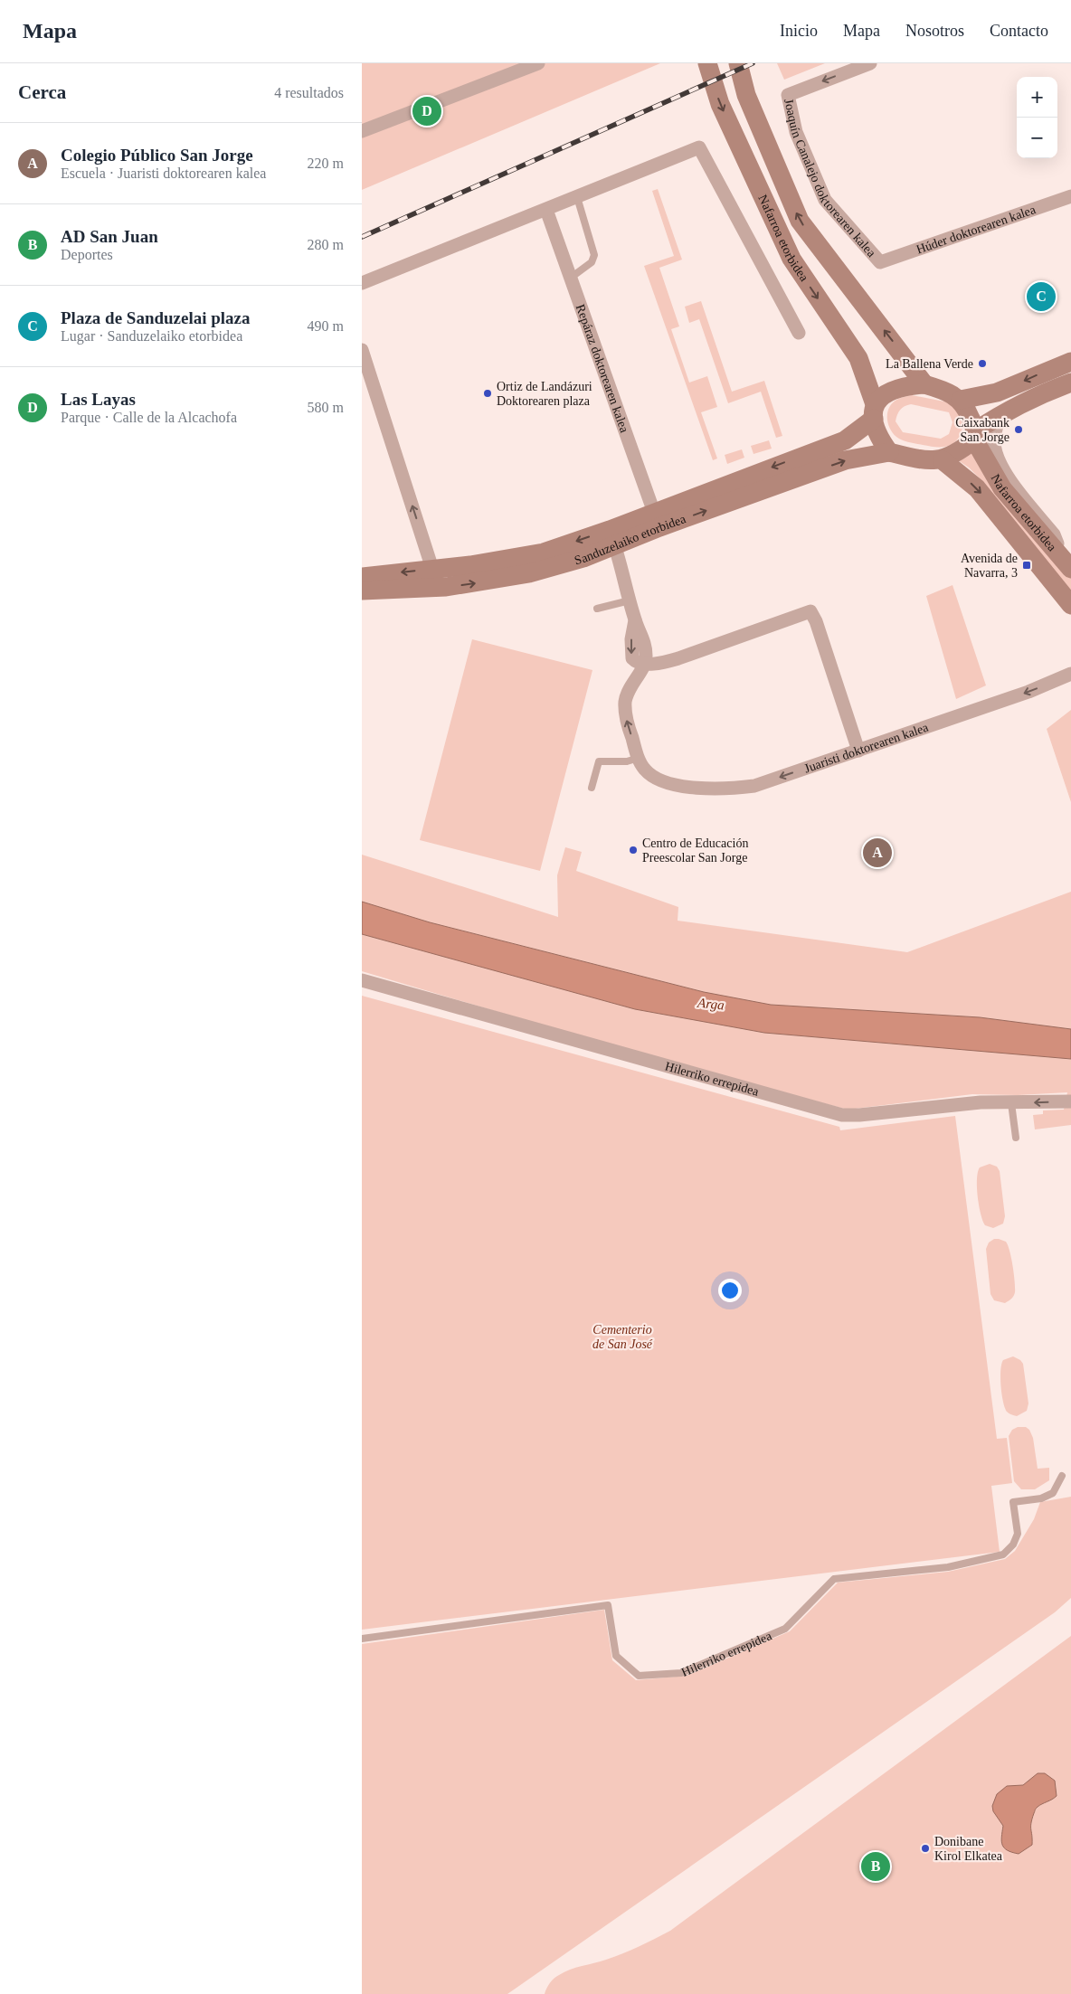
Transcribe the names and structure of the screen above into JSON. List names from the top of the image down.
{
  "streets": {
    "main road": ["Nafarroa etorbidea", "Sanduzelaiko etorbidea"],
    "street": [
      "Joaquín Canalejo doktorearen kalea",
      "Húder doktorearen kalea",
      "Repáraz doktorearen kalea",
      "Juaristi doktorearen kalea",
      "Hilerriko errepidea"
    ]
  },
  "crossings": [
    ["Joaquín Canalejo doktorearen kalea", "Húder doktorearen kalea"],
    ["Nafarroa etorbidea", "Sanduzelaiko etorbidea"],
    ["Repáraz doktorearen kalea", "Sanduzelaiko etorbidea"]
  ],
  "one_way": ["Juaristi doktorearen kalea"],
  "water": ["Arga"],
  "parks": ["Cementerio de San José"],
  "places": {
    "other": [
      "La Ballena Verde",
      "Ortiz de Landázuri Doktorearen plaza",
      "Caixabank San Jorge",
      "Centro de Educación Preescolar San Jorge",
      "Donibane Kirol Elkatea"
    ],
    "transit": ["Avenida de Navarra, 3"]
  },
  "page": {
    "header": "Mapa",
    "nav": [
      "Inicio",
      "Mapa",
      "Nosotros",
      "Contacto"
    ],
    "heading": ["Cerca", "4 resultados"],
    "map_buttons": ["+", "−"],
    "pins": [
      "D",
      "C",
      "A",
      "B"
    ],
    "list": [
      {
        "mark": "A",
        "name": "Colegio Público San Jorge",
        "note": "Escuela · Juaristi doktorearen kalea",
        "value": "220 m"
      },
      {
        "mark": "B",
        "name": "AD San Juan",
        "note": "Deportes",
        "value": "280 m"
      },
      {
        "mark": "C",
        "name": "Plaza de Sanduzelai plaza",
        "note": "Lugar · Sanduzelaiko etorbidea",
        "value": "490 m"
      },
      {
        "mark": "D",
        "name": "Las Layas",
        "note": "Parque · Calle de la Alcachofa",
        "value": "580 m"
      }
    ]
  }
}
